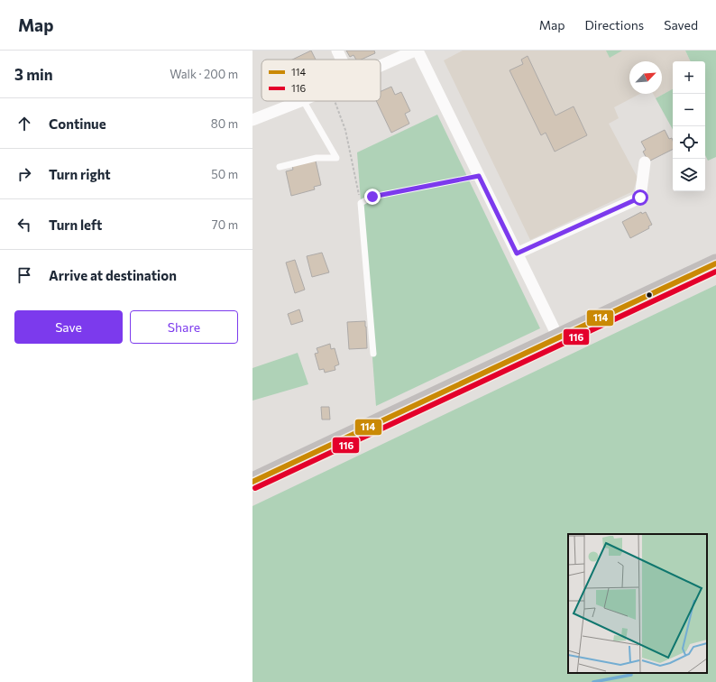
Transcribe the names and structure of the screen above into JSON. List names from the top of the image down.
{
  "lines": ["transit line 114", "transit line 116"],
  "legend": ["114", "116"],
  "north": "top right",
  "page": {
    "header": "Map",
    "nav": ["Map", "Directions", "Saved"],
    "heading": ["3 min", "Walk · 200 m"],
    "map_buttons": ["+", "−"],
    "list": [
      ["Continue", "80 m"],
      ["Turn right", "50 m"],
      ["Turn left", "70 m"],
      "Arrive at destination"
    ],
    "buttons": ["Save", "Share"]
  }
}
